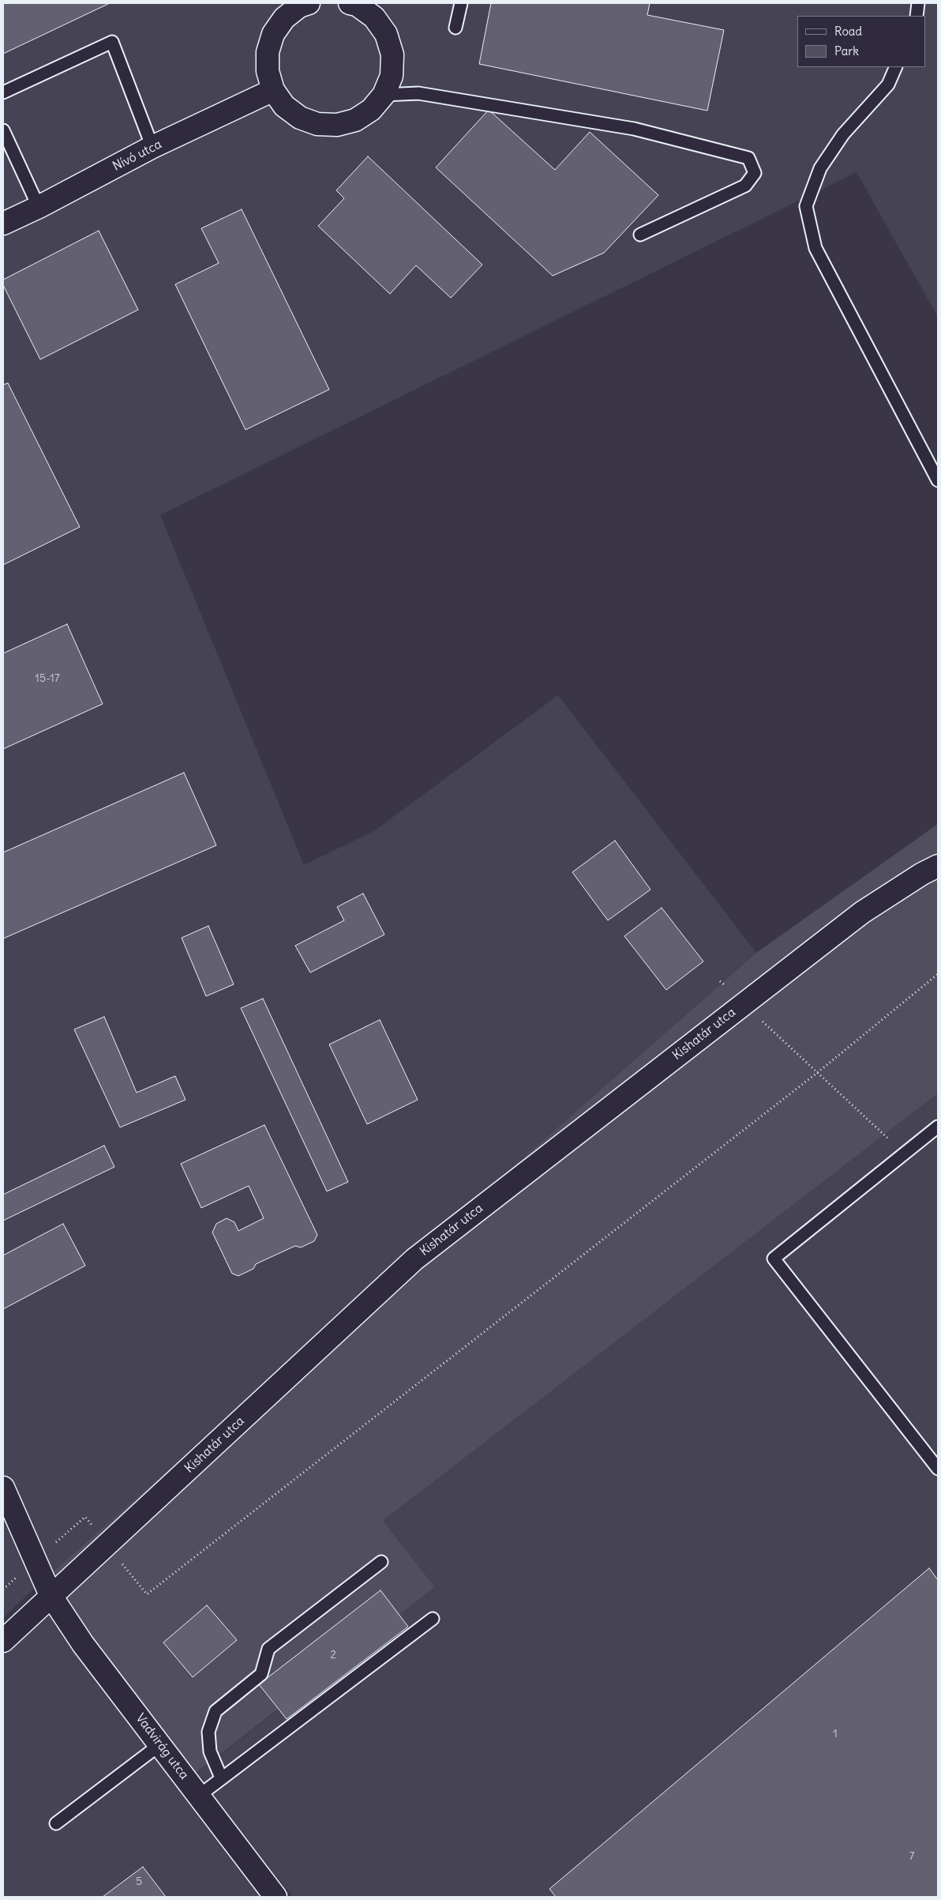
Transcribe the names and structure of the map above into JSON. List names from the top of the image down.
{
  "streets": {
    "street": ["Nívó utca", "Kishatár utca", "Vadvirág utca"]
  },
  "crossings": [
    ["Kishatár utca", "Vadvirág utca"]
  ],
  "house_numbers": [
    "15-17",
    "2",
    "1",
    "7",
    "5"
  ],
  "legend": ["Road", "Park"]
}
